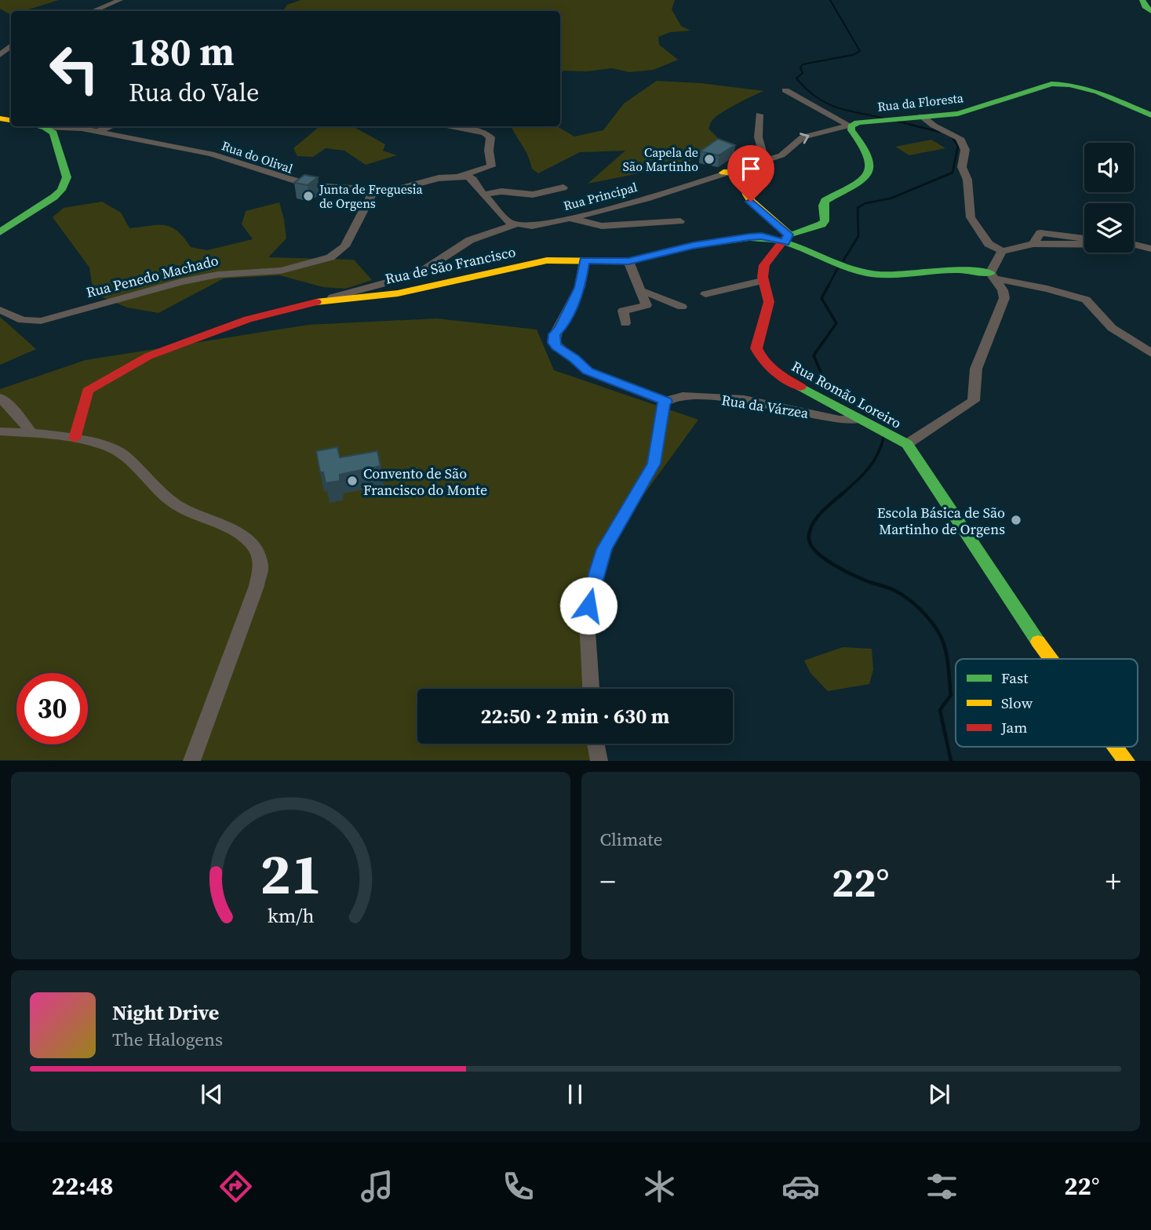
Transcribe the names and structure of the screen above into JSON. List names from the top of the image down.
{
  "streets": {
    "street": [
      "Rua da Floresta",
      "Rua do Olival",
      "Rua Principal",
      "Rua de São Francisco",
      "Rua Penedo Machado",
      "Rua Romão Loreiro",
      "Rua da Várzea"
    ]
  },
  "crossings": [
    ["Rua da Floresta", "Rua Principal"],
    ["Rua do Olival", "Rua Penedo Machado"],
    ["Rua Principal", "Rua de São Francisco"],
    ["Rua Romão Loreiro", "Rua da Várzea"]
  ],
  "places": [
    "Capela de São Martinho",
    "Junta de Freguesia de Orgens",
    "Convento de São Francisco do Monte",
    "Escola Básica de São Martinho de Orgens"
  ],
  "legend": ["Fast", "Slow", "Jam"],
  "page": {
    "turn": ["180 m", "Rua do Vale"],
    "limit": "30",
    "trip": "22:50 · 2 min · 630 m",
    "tile": "Climate",
    "heat": ["−", "22°", "+"],
    "song": ["Night Drive", "The Halogens"],
    "tabs": ["22:48", "22°"],
    "gauge": ["21", "km/h"]
  }
}
